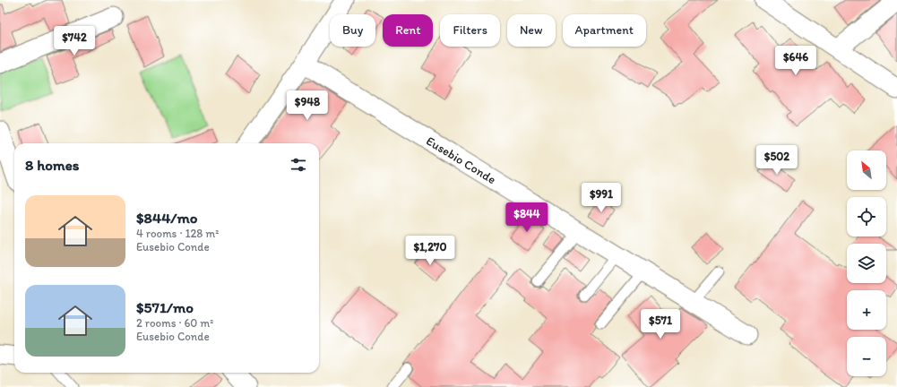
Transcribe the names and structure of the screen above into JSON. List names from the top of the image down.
{
  "streets": {
    "street": ["Eusebio Conde"]
  },
  "north": "top left",
  "page": {
    "chip": [
      "Buy",
      "Rent",
      "Filters",
      "New",
      "Apartment"
    ],
    "price": [
      "$742",
      "$646",
      "$948",
      "$502",
      "$991",
      "$844",
      "$1,270",
      "$571"
    ],
    "heading": "8 homes",
    "map_buttons": ["+", "−"],
    "list": [
      {
        "name": "$844/mo",
        "note": "4 rooms · 128 m² · Eusebio Conde"
      },
      {
        "name": "$571/mo",
        "note": "2 rooms · 60 m² · Eusebio Conde"
      }
    ]
  }
}
